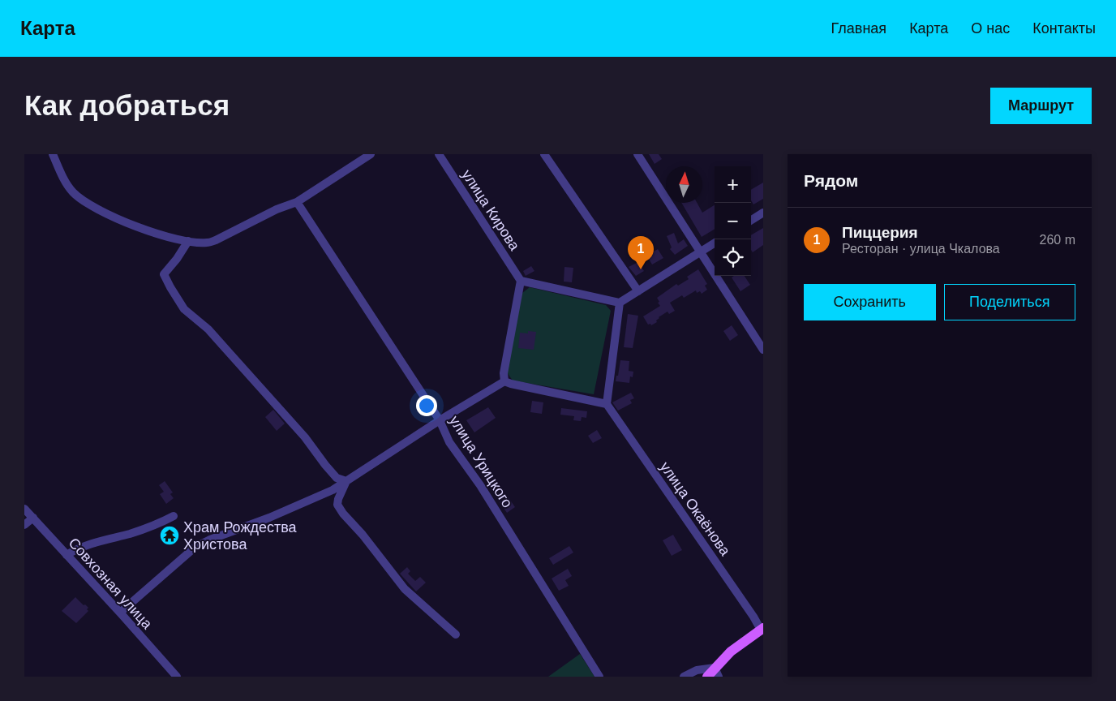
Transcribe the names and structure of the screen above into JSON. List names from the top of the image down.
{
  "streets": {
    "street": [
      "улица Кирова",
      "улица Урицкого",
      "улица Окаёнова",
      "Совхозная улица"
    ]
  },
  "places": {
    "temple": ["Храм Рождества Христова"]
  },
  "north": "top",
  "page": {
    "header": "Карта",
    "nav": [
      "Главная",
      "Карта",
      "О нас",
      "Контакты"
    ],
    "buttons": [
      "Маршрут",
      ["Сохранить", "Поделиться"]
    ],
    "title": "Как добраться",
    "heading": "Рядом",
    "map_buttons": ["+", "−"],
    "list": [
      {
        "mark": "1",
        "name": "Пиццерия",
        "note": "Ресторан · улица Чкалова",
        "value": "260 m"
      }
    ],
    "pins": "1"
  }
}
